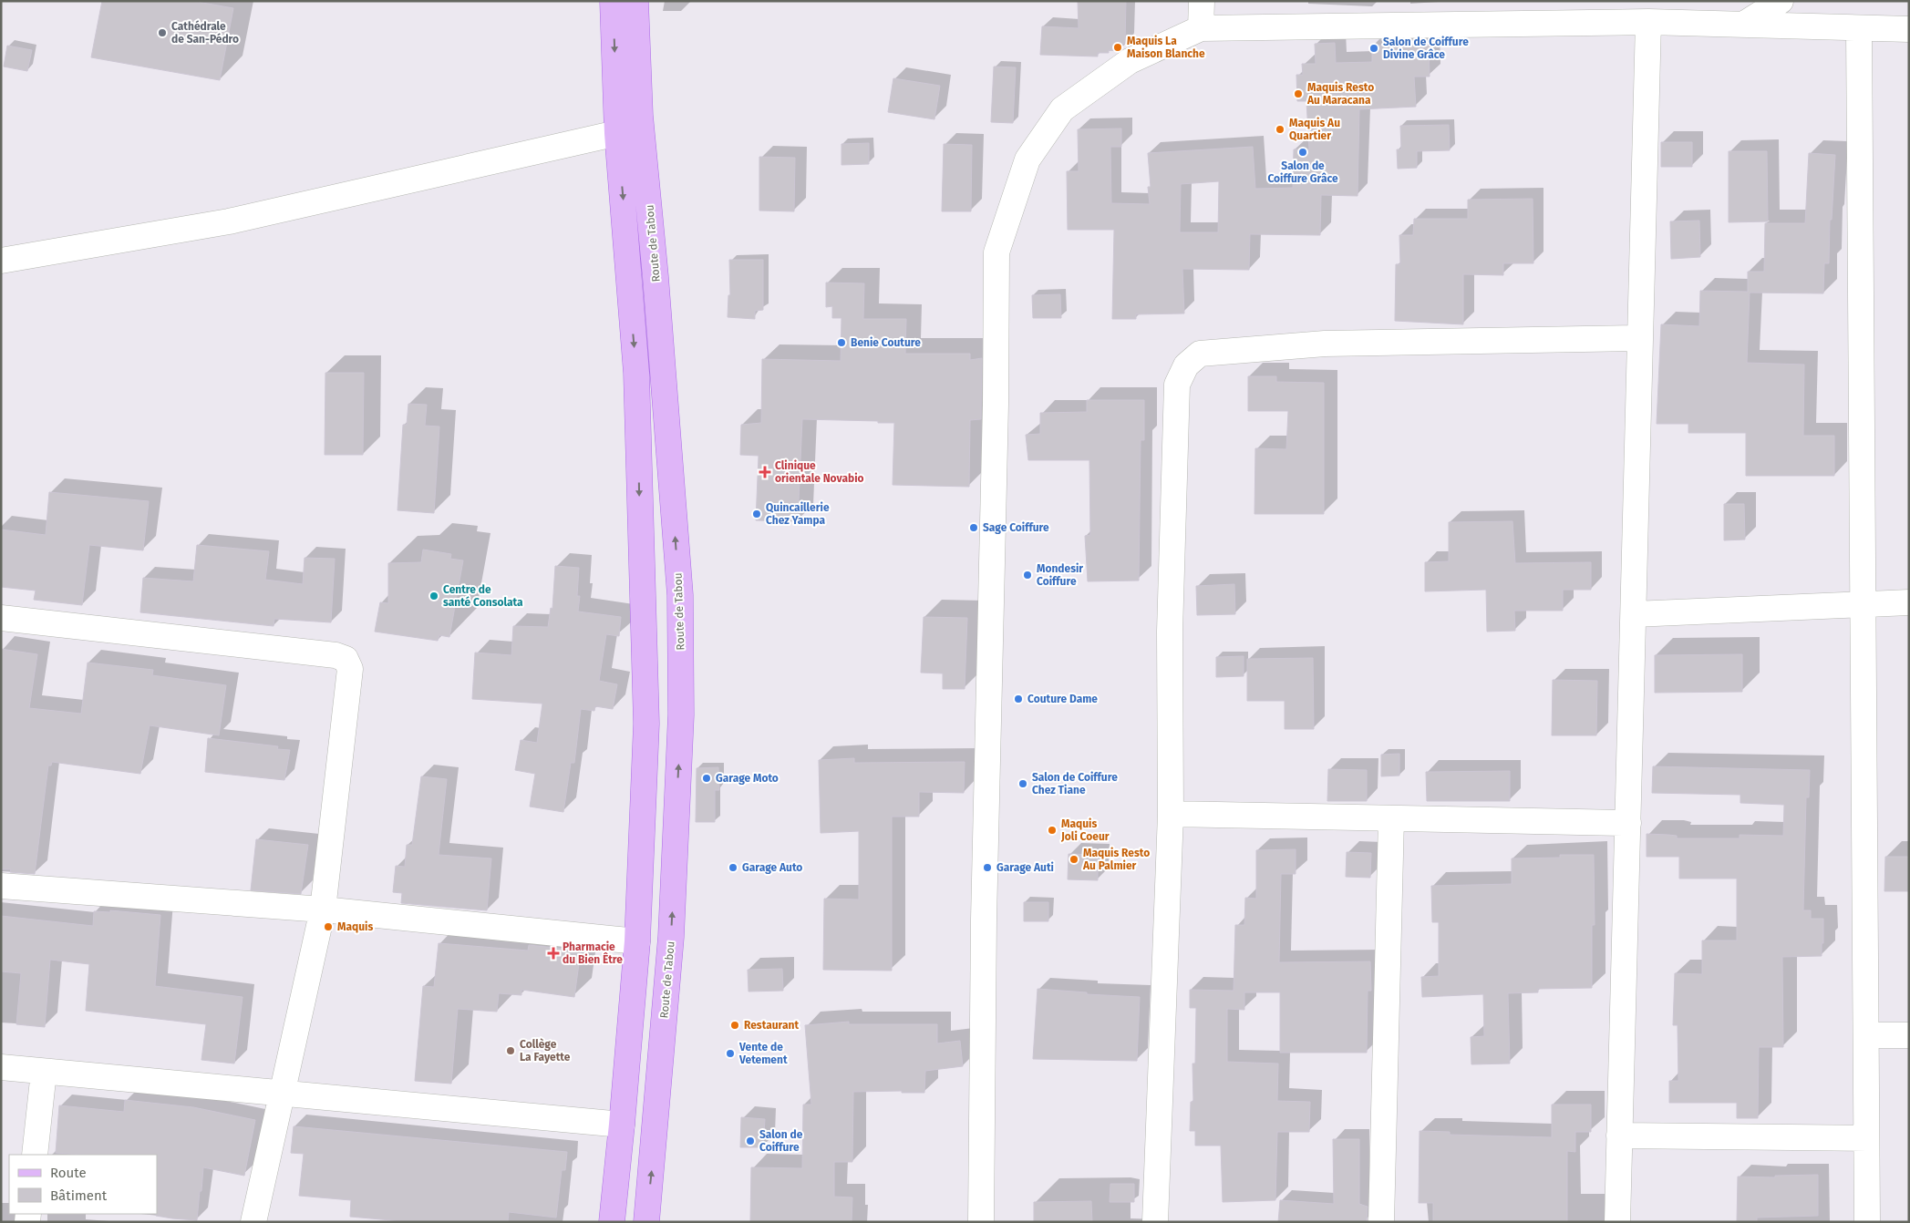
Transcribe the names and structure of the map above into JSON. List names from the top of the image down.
{
  "streets": {
    "main road": ["Route de Tabou"]
  },
  "places": {
    "other": [
      "Cathédrale de San-Pédro",
      "Maquis La Maison Blanche",
      "Salon de Coiffure Divine Grâce",
      "Maquis Resto Au Maracana",
      "Maquis Au Quartier",
      "Salon de Coiffure Grâce",
      "Benie Couture",
      "Quincaillerie Chez Yampa",
      "Sage Coiffure",
      "Mondesir Coiffure",
      "Centre de santé Consolata",
      "Couture Dame",
      "Garage Moto",
      "Salon de Coiffure Chez Tiane",
      "Maquis Joli Coeur",
      "Maquis Resto Au Palmier",
      "Garage Auto",
      "Garage Auti",
      "Maquis",
      "Restaurant",
      "Collège La Fayette",
      "Vente de Vetement",
      "Salon de Coiffure"
    ],
    "health": ["Clinique orientale Novabio", "Pharmacie du Bien Être"]
  },
  "legend": ["Route", "Bâtiment"]
}
